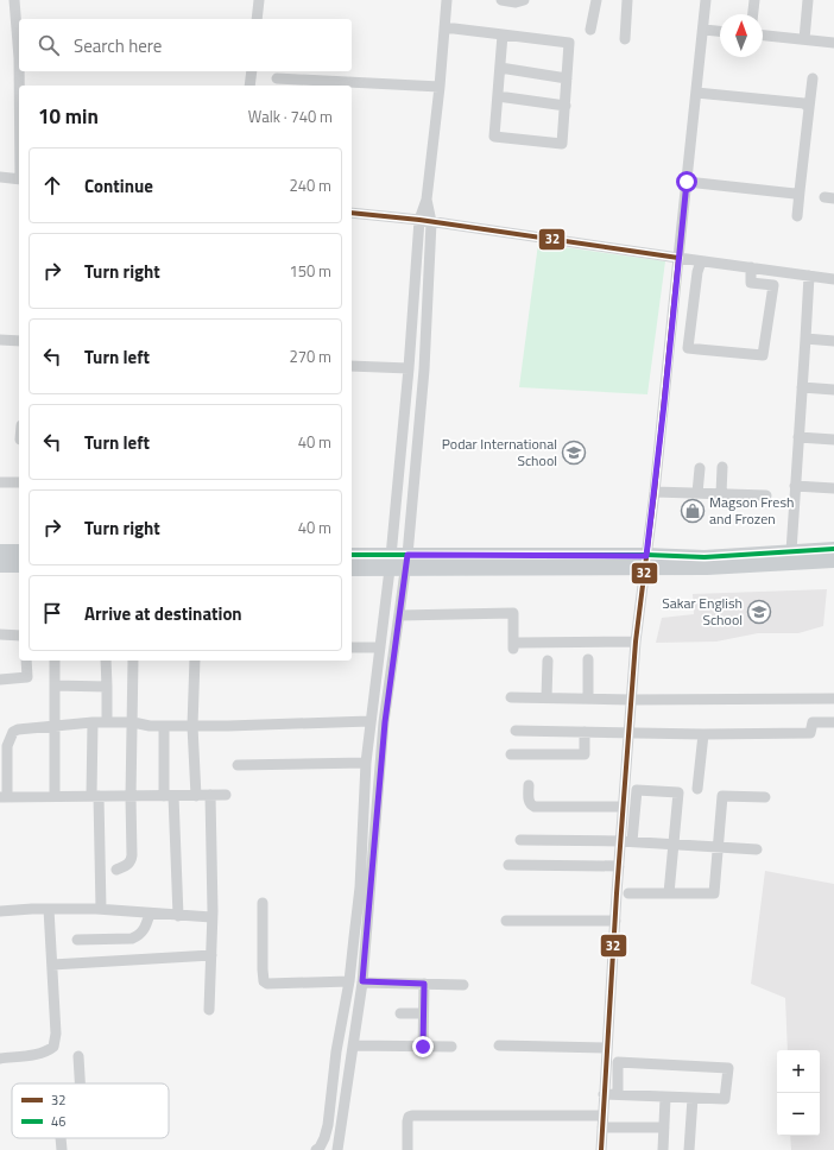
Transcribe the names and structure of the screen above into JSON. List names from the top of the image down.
{
  "places": {
    "school or university": ["Podar International School", "Sakar English School"],
    "shop": ["Magson Fresh and Frozen"]
  },
  "lines": ["transit line 32", "transit line 46"],
  "legend": ["32", "46"],
  "north": "top",
  "page": {
    "search": "Search here",
    "heading": ["10 min", "Walk · 740 m"],
    "list": [
      ["Continue", "240 m"],
      ["Turn right", "150 m"],
      ["Turn left", "270 m"],
      ["Turn left", "40 m"],
      ["Turn right", "40 m"],
      "Arrive at destination"
    ],
    "map_buttons": ["+", "−"]
  }
}
